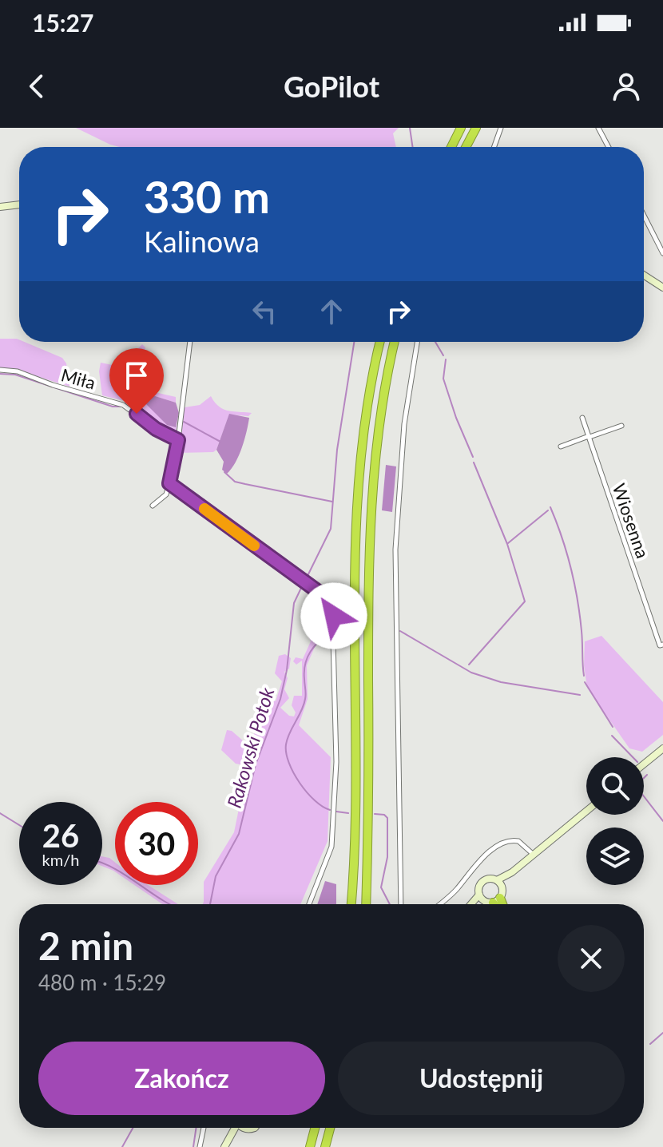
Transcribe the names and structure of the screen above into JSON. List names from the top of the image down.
{
  "streets": {
    "street": ["Miła", "Wiosenna"]
  },
  "water": ["Rakowski Potok"],
  "page": {
    "status": "15:27",
    "header": "GoPilot",
    "turn": ["330 m", "Kalinowa"],
    "speed": "26 km/h",
    "limit": "30",
    "heading": ["2 min", "480 m · 15:29"],
    "buttons": ["Zakończ", "Udostępnij"]
  }
}
